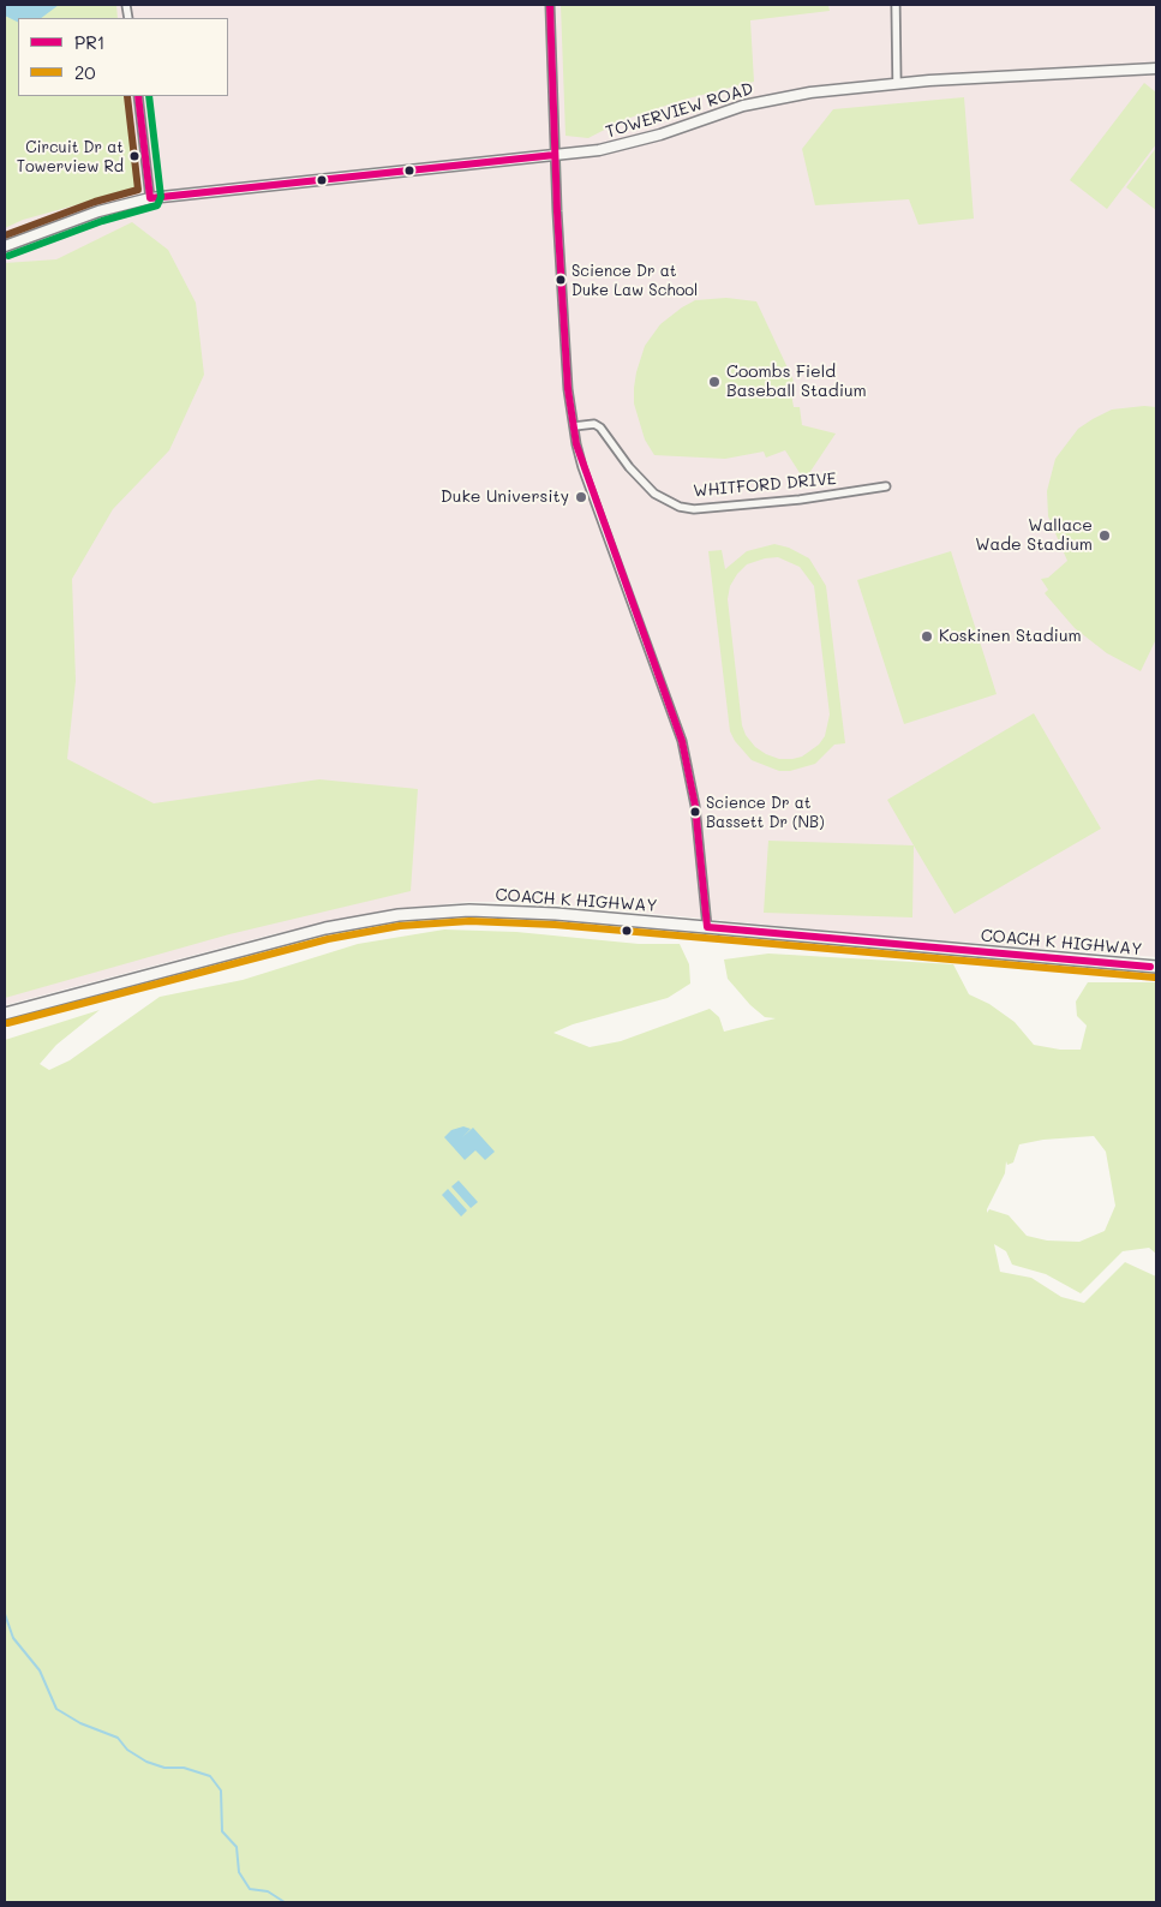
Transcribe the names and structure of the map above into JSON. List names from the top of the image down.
{
  "streets": {
    "main road": ["COACH K HIGHWAY"],
    "street": ["TOWERVIEW ROAD", "WHITFORD DRIVE"]
  },
  "places": [
    "Circuit Dr at Towerview Rd",
    "Science Dr at Duke Law School",
    "Coombs Field Baseball Stadium",
    "Duke University",
    "Wallace Wade Stadium",
    "Koskinen Stadium",
    "Science Dr at Bassett Dr (NB)"
  ],
  "lines": ["transit line PR1", "transit line 20"],
  "legend": ["PR1", "20"]
}
